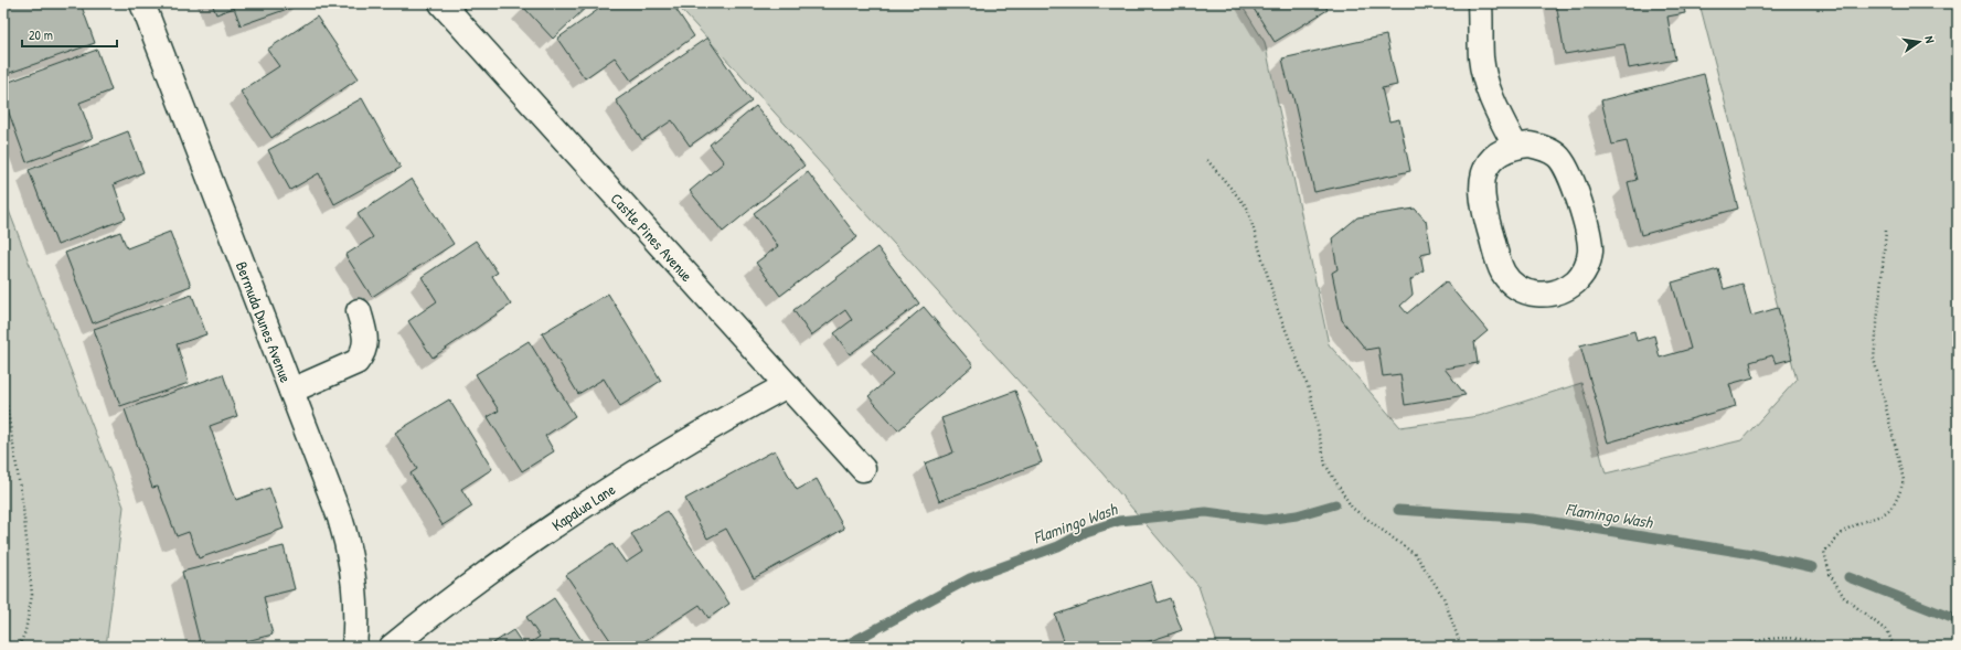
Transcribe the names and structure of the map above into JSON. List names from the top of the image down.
{
  "streets": {
    "street": ["Castle Pines Avenue", "Bermuda Dunes Avenue", "Kapalua Lane"]
  },
  "crossings": [
    ["Castle Pines Avenue", "Kapalua Lane"]
  ],
  "water": ["Flamingo Wash"],
  "scale_bar": "20 m",
  "north": "right"
}
